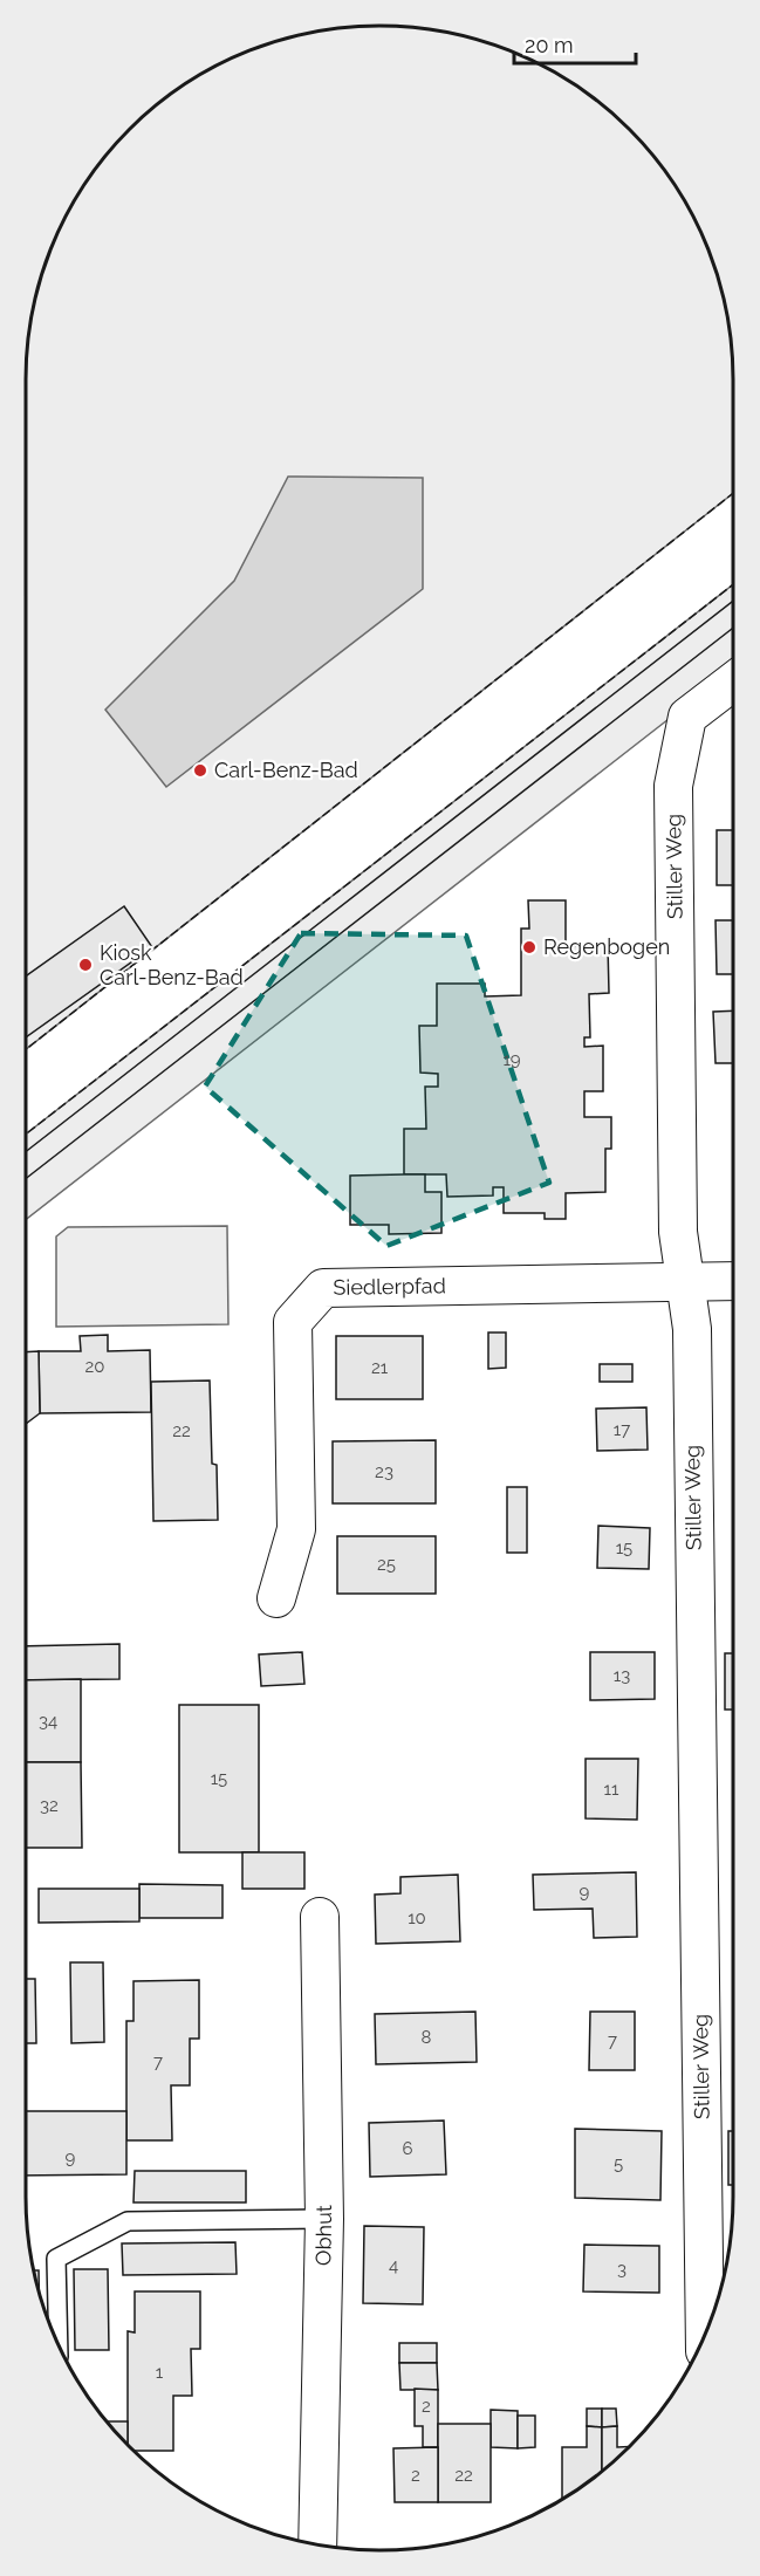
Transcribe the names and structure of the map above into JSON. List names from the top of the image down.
{
  "streets": {
    "street": ["Stiller Weg", "Siedlerpfad", "Obhut"]
  },
  "crossings": [
    ["Stiller Weg", "Siedlerpfad"]
  ],
  "places": ["Carl-Benz-Bad", "Regenbogen", "Kiosk Carl-Benz-Bad"],
  "house_numbers": [
    "19",
    "20",
    "21",
    "17",
    "22",
    "23",
    "15",
    "25",
    "13",
    "34",
    "15",
    "11",
    "32",
    "9",
    "10",
    "8",
    "7",
    "7",
    "6",
    "9",
    "5",
    "4",
    "3",
    "1",
    "2",
    "2",
    "22"
  ],
  "scale_bar": "20 m"
}
